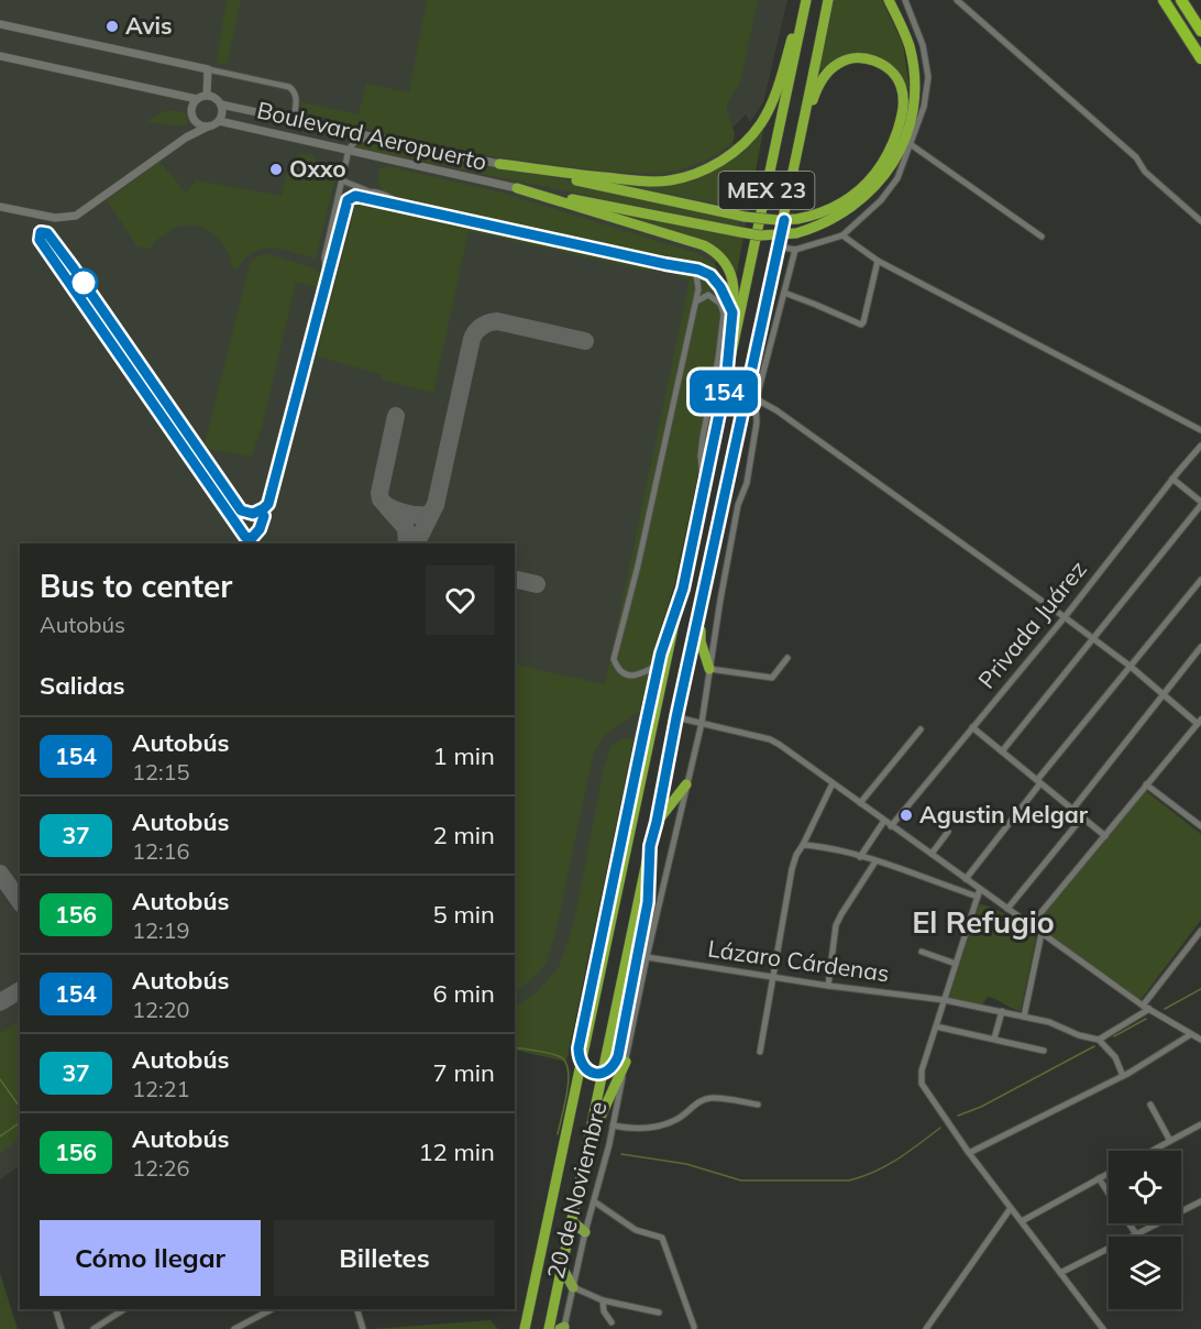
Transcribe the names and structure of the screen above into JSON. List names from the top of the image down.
{
  "streets": {
    "highway": ["MEX 23"],
    "street": [
      "Boulevard Aeropuerto",
      "Privada Juárez",
      "Lázaro Cárdenas",
      "20 de Noviembre"
    ]
  },
  "crossings": [
    ["Lázaro Cárdenas", "20 de Noviembre"]
  ],
  "districts": ["El Refugio"],
  "places": ["Avis", "Oxxo", "Agustin Melgar"],
  "lines": ["bus line 154"],
  "page": {
    "on_map": "154",
    "heading": [
      ["Bus to center", "Autobús"],
      "Salidas"
    ],
    "list": [
      {
        "mark": "154",
        "name": "Autobús",
        "note": "12:15",
        "value": "1 min"
      },
      {
        "mark": "37",
        "name": "Autobús",
        "note": "12:16",
        "value": "2 min"
      },
      {
        "mark": "156",
        "name": "Autobús",
        "note": "12:19",
        "value": "5 min"
      },
      {
        "mark": "154",
        "name": "Autobús",
        "note": "12:20",
        "value": "6 min"
      },
      {
        "mark": "37",
        "name": "Autobús",
        "note": "12:21",
        "value": "7 min"
      },
      {
        "mark": "156",
        "name": "Autobús",
        "note": "12:26",
        "value": "12 min"
      }
    ],
    "buttons": ["Cómo llegar", "Billetes"]
  }
}
